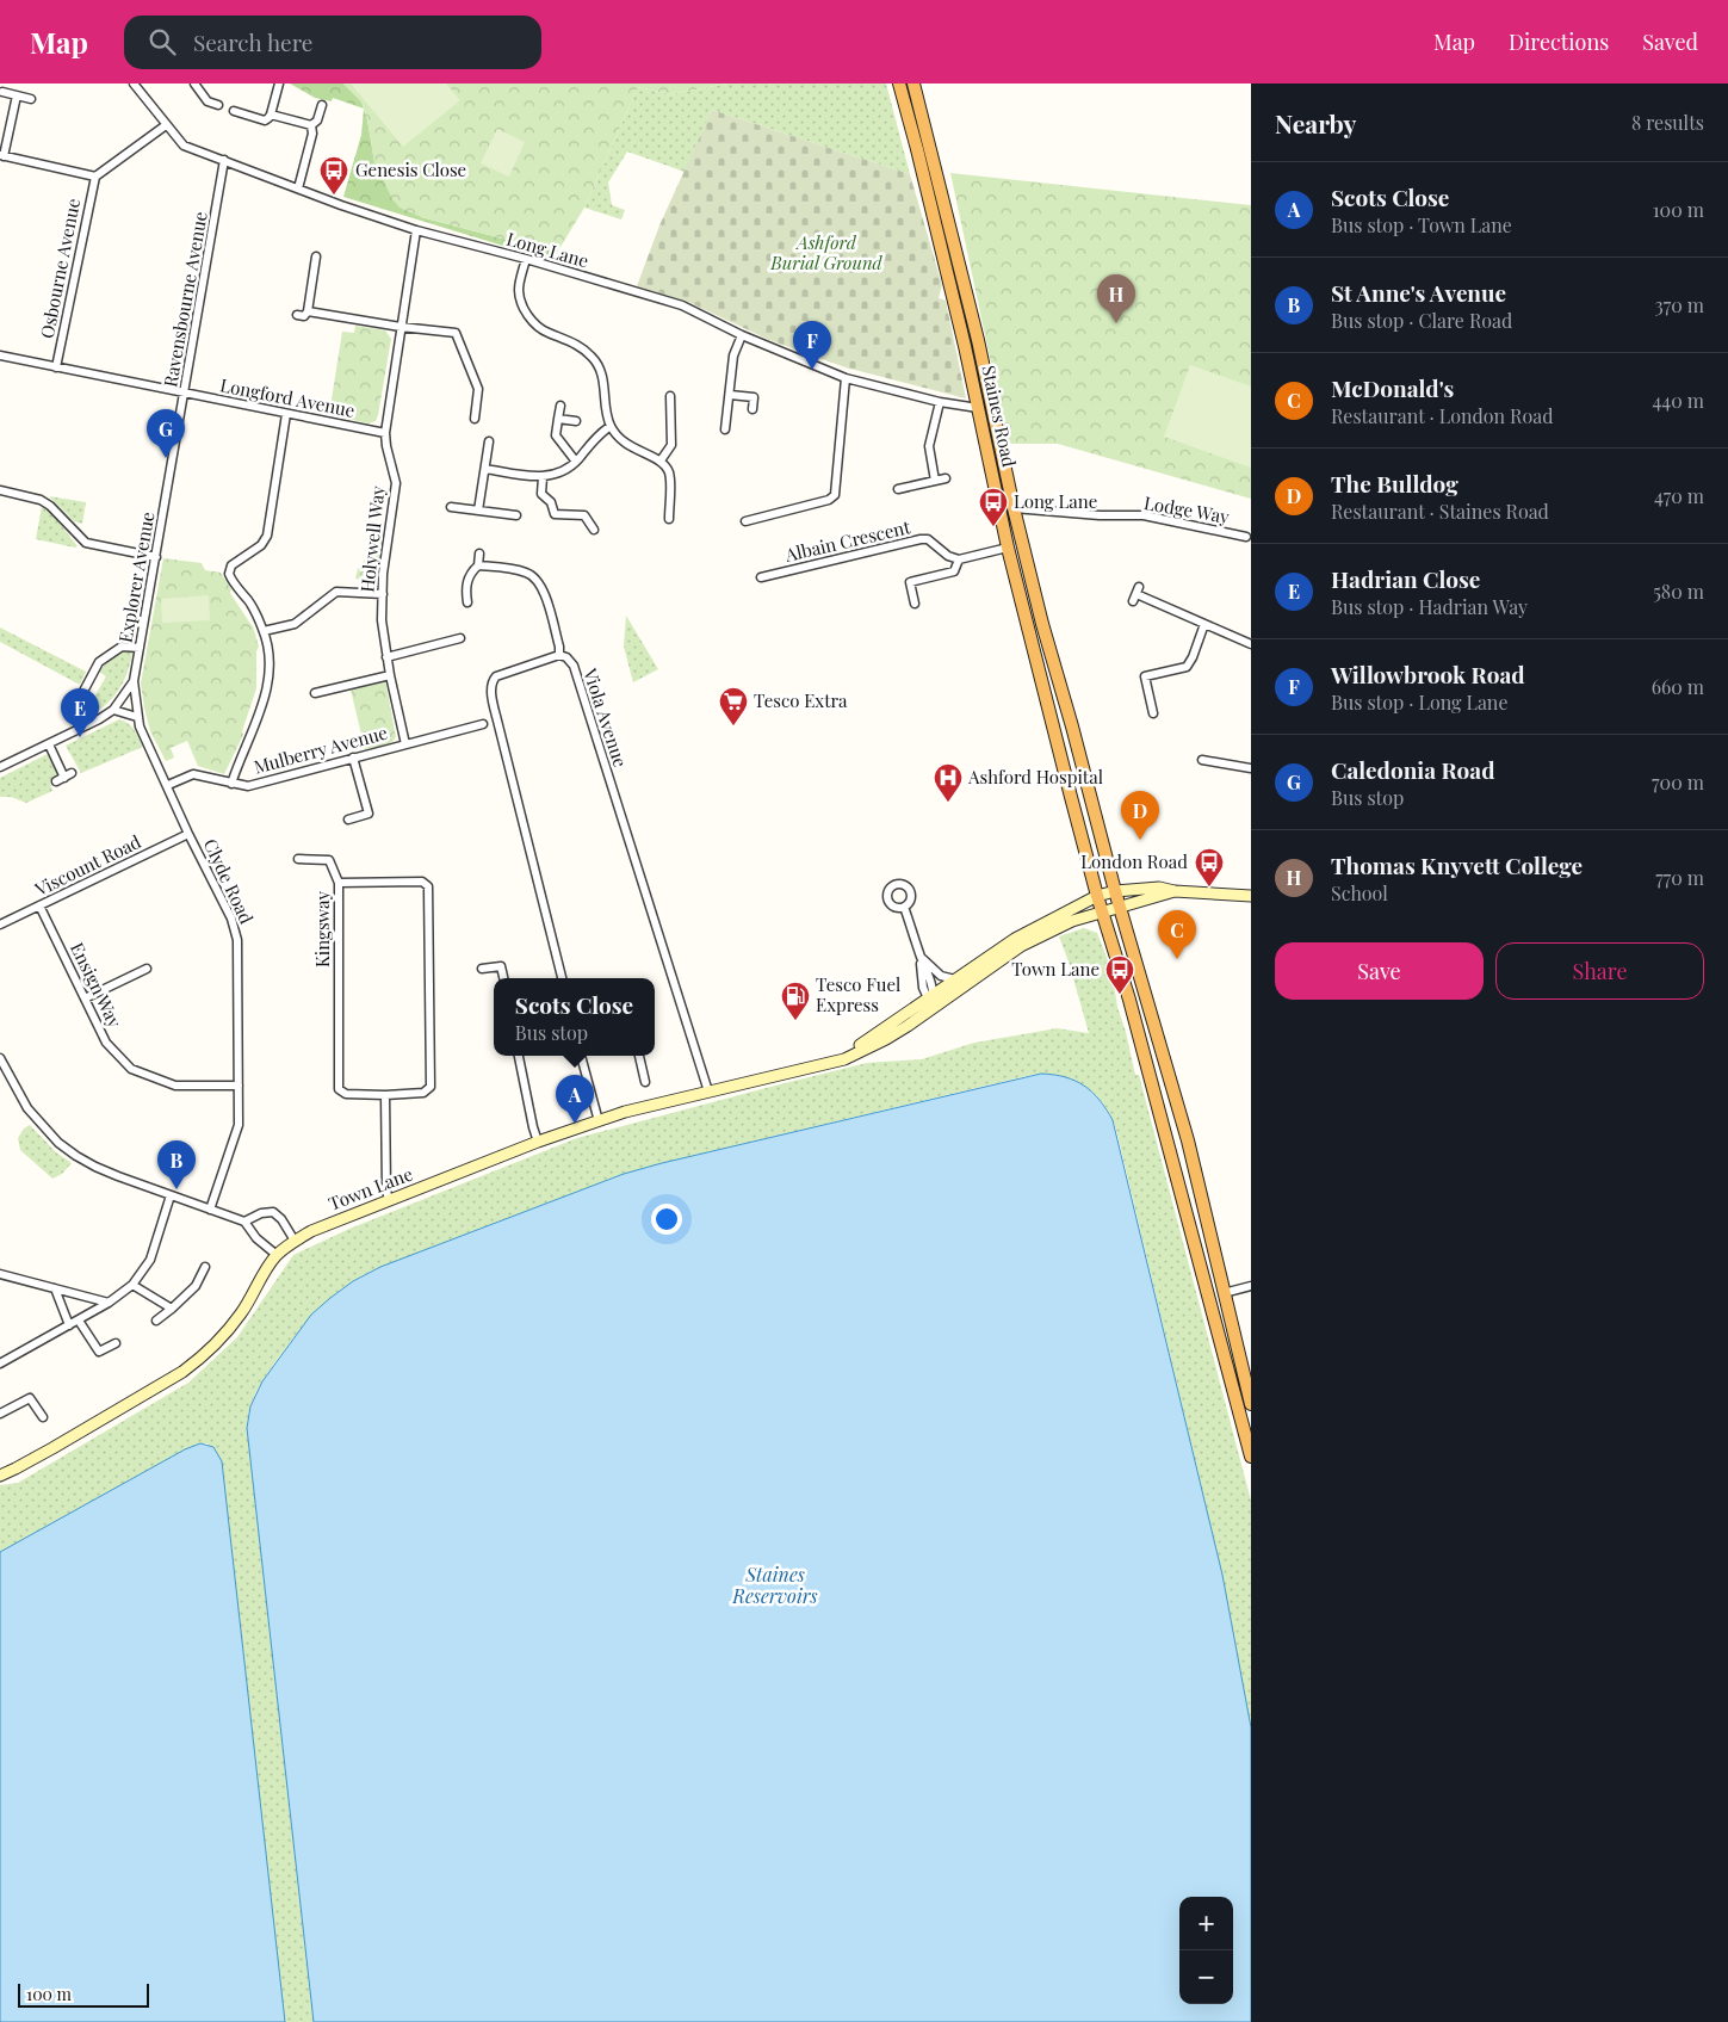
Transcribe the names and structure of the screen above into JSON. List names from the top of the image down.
{
  "streets": {
    "highway": ["Staines Road"],
    "main road": ["Town Lane"],
    "street": [
      "Long Lane",
      "Osbourne Avenue",
      "Ravensbourne Avenue",
      "Longford Avenue",
      "Lodge Way",
      "Holywell Way",
      "Albain Crescent",
      "Explorer Avenue",
      "Viola Avenue",
      "Mulberry Avenue",
      "Viscount Road",
      "Clyde Road",
      "Kingsway",
      "Ensign Way"
    ]
  },
  "crossings": [
    ["Long Lane", "Ravensbourne Avenue"],
    ["Long Lane", "Staines Road"],
    ["Long Lane", "Holywell Way"],
    ["Osbourne Avenue", "Longford Avenue"],
    ["Ravensbourne Avenue", "Longford Avenue"],
    ["Ravensbourne Avenue", "Explorer Avenue"],
    ["Longford Avenue", "Holywell Way"],
    ["Staines Road", "Lodge Way"],
    ["Staines Road", "Town Lane"],
    ["Holywell Way", "Mulberry Avenue"],
    ["Explorer Avenue", "Clyde Road"],
    ["Viola Avenue", "Town Lane"],
    ["Mulberry Avenue", "Clyde Road"],
    ["Viscount Road", "Clyde Road"],
    ["Viscount Road", "Ensign Way"],
    ["Clyde Road", "Ensign Way"]
  ],
  "water": ["Staines Reservoirs"],
  "parks": ["Ashford Burial Ground"],
  "places": {
    "bus stop": [
      "Genesis Close",
      "Long Lane",
      "London Road",
      "Town Lane"
    ],
    "supermarket": ["Tesco Extra"],
    "hospital": ["Ashford Hospital"],
    "fuel station": ["Tesco Fuel Express"]
  },
  "scale_bar": "100 m",
  "page": {
    "header": "Map",
    "search": "Search here",
    "nav": ["Map", "Directions", "Saved"],
    "heading": ["Nearby", "8 results"],
    "list": [
      {
        "mark": "A",
        "name": "Scots Close",
        "note": "Bus stop · Town Lane",
        "value": "100 m"
      },
      {
        "mark": "B",
        "name": "St Anne's Avenue",
        "note": "Bus stop · Clare Road",
        "value": "370 m"
      },
      {
        "mark": "C",
        "name": "McDonald's",
        "note": "Restaurant · London Road",
        "value": "440 m"
      },
      {
        "mark": "D",
        "name": "The Bulldog",
        "note": "Restaurant · Staines Road",
        "value": "470 m"
      },
      {
        "mark": "E",
        "name": "Hadrian Close",
        "note": "Bus stop · Hadrian Way",
        "value": "580 m"
      },
      {
        "mark": "F",
        "name": "Willowbrook Road",
        "note": "Bus stop · Long Lane",
        "value": "660 m"
      },
      {
        "mark": "G",
        "name": "Caledonia Road",
        "note": "Bus stop",
        "value": "700 m"
      },
      {
        "mark": "H",
        "name": "Thomas Knyvett College",
        "note": "School",
        "value": "770 m"
      }
    ],
    "pins": [
      "H",
      "F",
      "G",
      "E",
      "D",
      "C",
      "A",
      "B"
    ],
    "buttons": ["Save", "Share"],
    "popup": ["Scots Close", "Bus stop"],
    "map_buttons": ["+", "−"],
    "scale": "100 m"
  }
}
